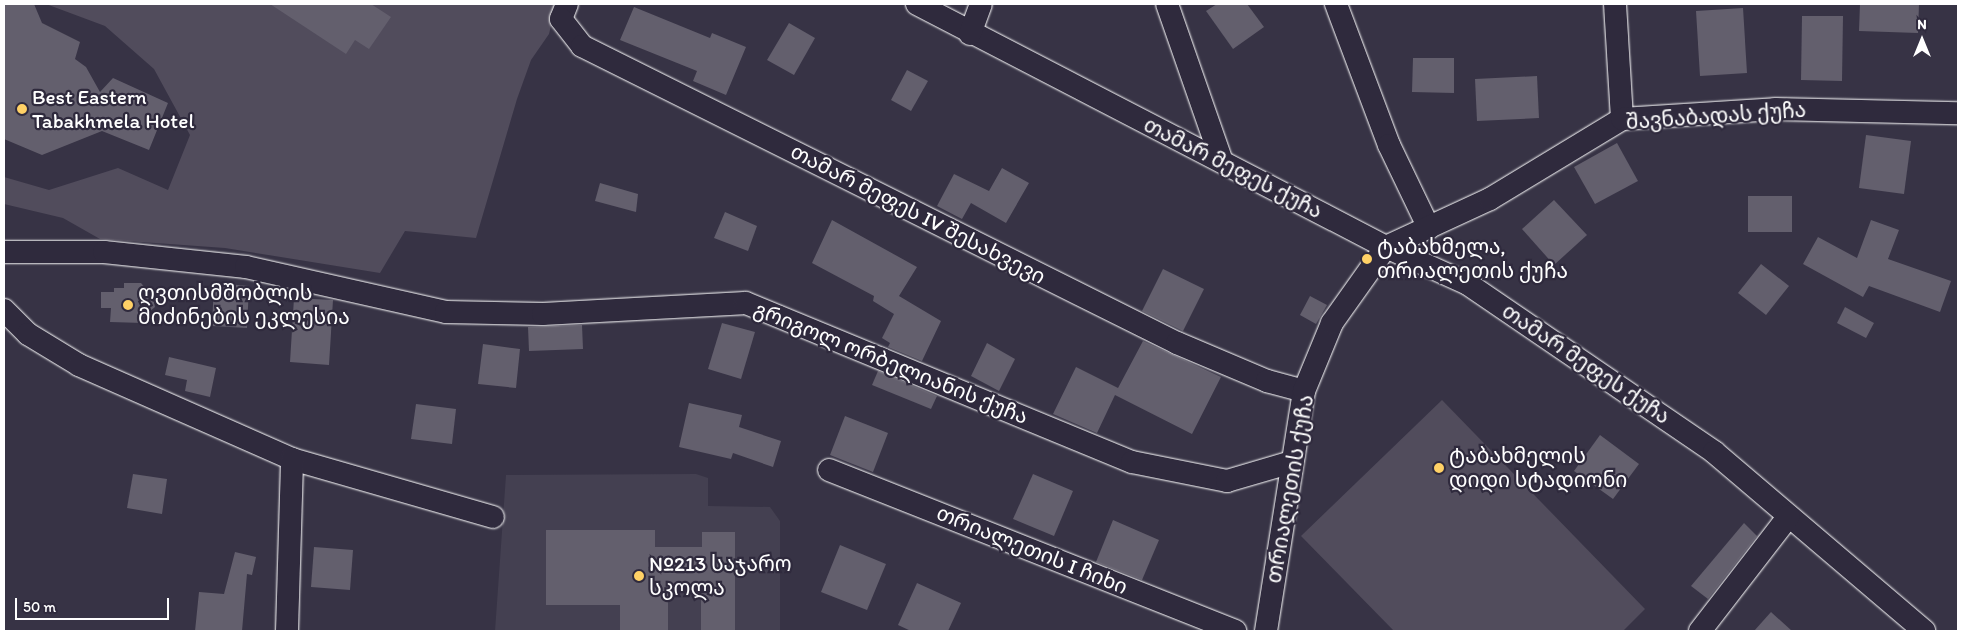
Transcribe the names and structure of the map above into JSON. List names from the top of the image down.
{
  "streets": {
    "street": [
      "შავნაბადას ქუჩა",
      "თამარ მეფეს ქუჩა",
      "თამარ მეფეს IV შესახვევი",
      "გრიგოლ ორბელიანის ქუჩა",
      "თრიალეთის ქუჩა",
      "თრიალეთის I ჩიხი"
    ]
  },
  "crossings": [
    ["შავნაბადას ქუჩა", "თამარ მეფეს ქუჩა"],
    ["შავნაბადას ქუჩა", "თრიალეთის ქუჩა"],
    ["თამარ მეფეს ქუჩა", "თრიალეთის ქუჩა"],
    ["თამარ მეფეს IV შესახვევი", "თრიალეთის ქუჩა"],
    ["გრიგოლ ორბელიანის ქუჩა", "თრიალეთის ქუჩა"]
  ],
  "places": [
    "Best Eastern Tabakhmela Hotel",
    "ტაბახმელა, თრიალეთის ქუჩა",
    "ღვთისმშობლის მიძინების ეკლესია",
    "ტაბახმელის დიდი სტადიონი",
    "№213 საჯარო სკოლა"
  ],
  "scale_bar": "50 m",
  "north": "top"
}
